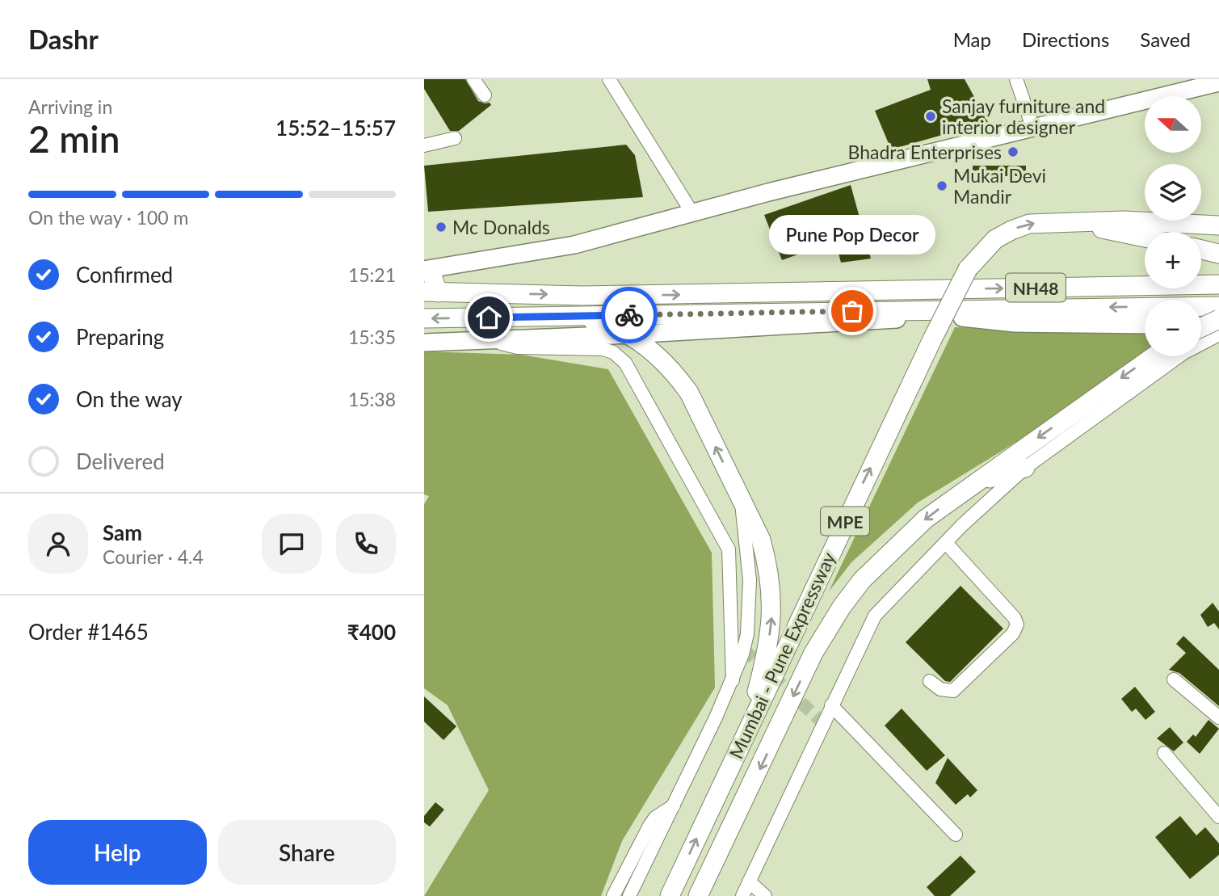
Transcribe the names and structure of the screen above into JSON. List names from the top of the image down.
{
  "streets": {
    "highway": ["NH48", "MPE", "Mumbai - Pune Expressway"]
  },
  "crossings": [
    ["MPE", "Mumbai - Pune Expressway"]
  ],
  "places": [
    "Sanjay furniture and interior designer",
    "Bhadra Enterprises",
    "Mukai Devi Mandir",
    "Mc Donalds",
    "Pune Pop Decor"
  ],
  "north": "left",
  "page": {
    "header": "Dashr",
    "nav": ["Map", "Directions", "Saved"],
    "heading": ["2 min", "Arriving in", "15:52–15:57"],
    "panel": [
      "Sam",
      "Courier · 4.4",
      "Order #1465",
      "₹400"
    ],
    "map_buttons": ["+", "−"],
    "bar": "On the way · 100 m",
    "bubble": "Pune Pop Decor",
    "list": [
      ["Confirmed", "15:21"],
      ["Preparing", "15:35"],
      ["On the way", "15:38"],
      "Delivered"
    ],
    "buttons": ["Help", "Share"]
  }
}
